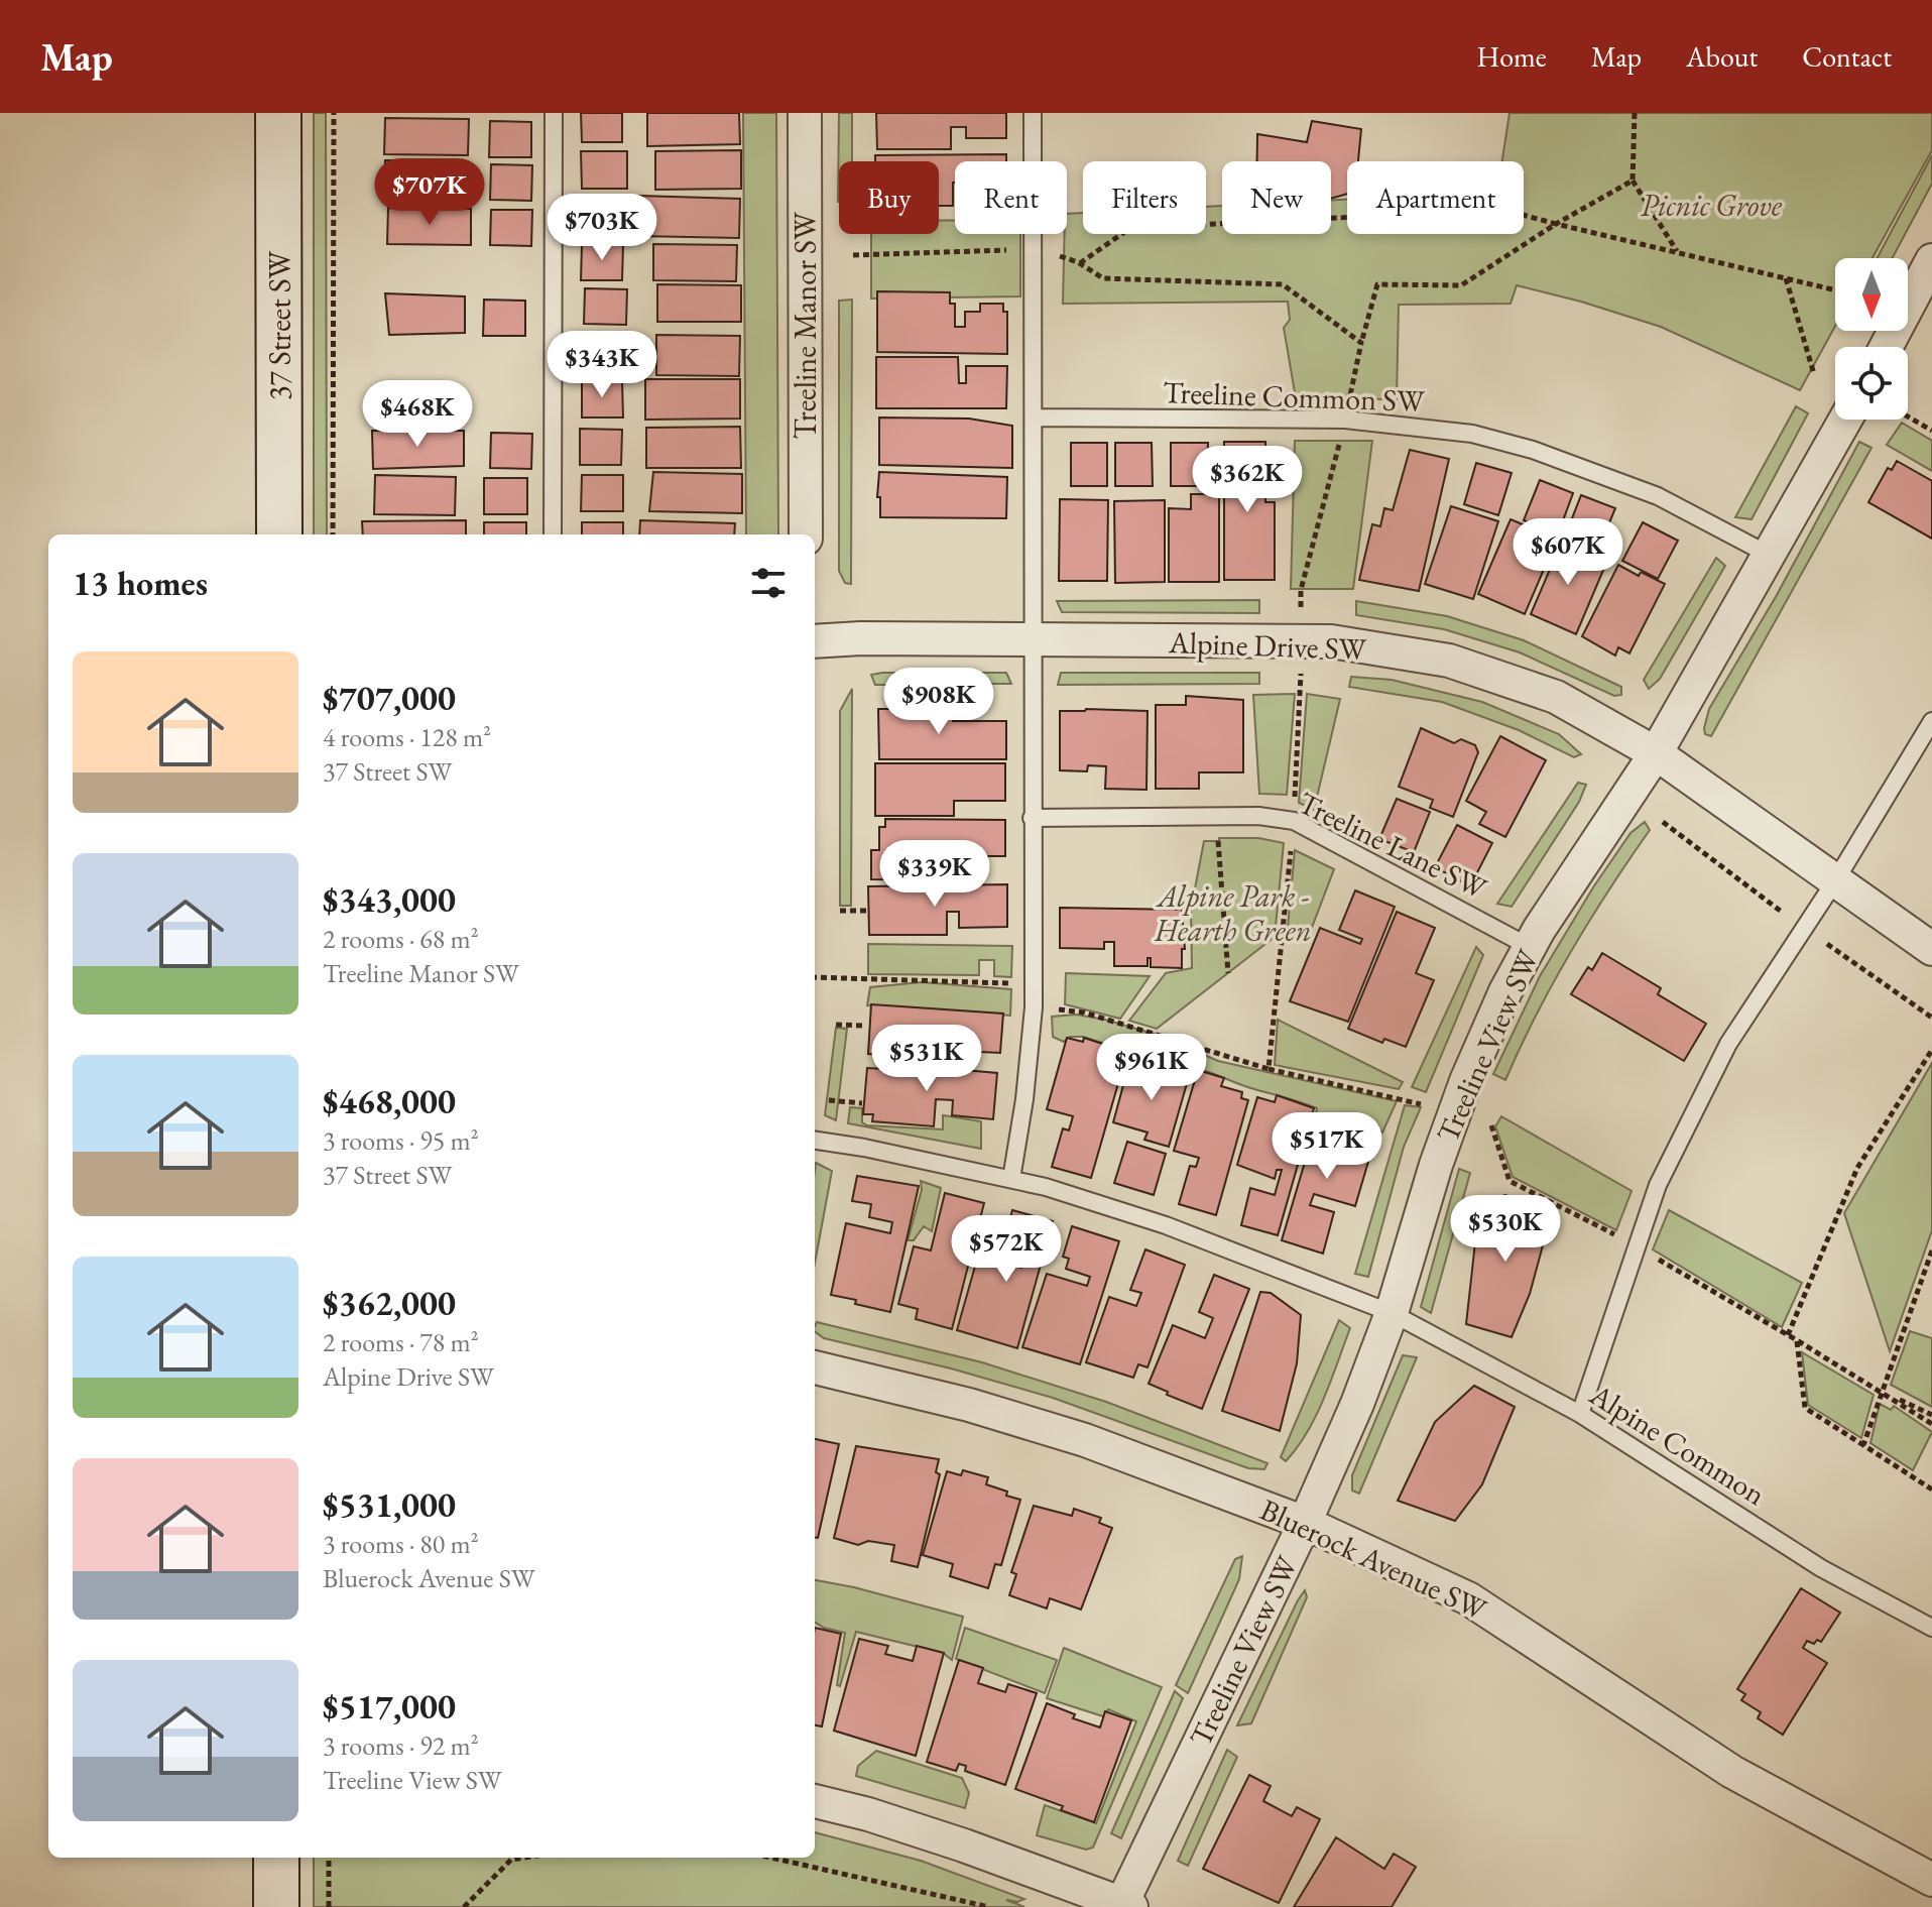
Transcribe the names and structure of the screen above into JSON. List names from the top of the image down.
{
  "streets": {
    "street": [
      "37 Street SW",
      "Treeline Manor SW",
      "Alpine Drive SW",
      "Treeline View SW",
      "Bluerock Avenue SW"
    ],
    "lane": ["Treeline Common SW", "Treeline Lane SW", "Alpine Common"]
  },
  "crossings": [
    ["Treeline Common SW", "Treeline View SW"],
    ["Alpine Drive SW", "Treeline View SW"],
    ["Treeline Lane SW", "Treeline View SW"],
    ["Treeline View SW", "Alpine Common"],
    ["Treeline View SW", "Bluerock Avenue SW"]
  ],
  "parks": ["Picnic Grove", "Alpine Park - Hearth Green"],
  "north": "bottom",
  "page": {
    "header": "Map",
    "nav": [
      "Home",
      "Map",
      "About",
      "Contact"
    ],
    "price": [
      "$707K",
      "$703K",
      "$343K",
      "$468K",
      "$362K",
      "$607K",
      "$908K",
      "$339K",
      "$531K",
      "$961K",
      "$517K",
      "$530K",
      "$572K"
    ],
    "chip": [
      "Buy",
      "Rent",
      "Filters",
      "New",
      "Apartment"
    ],
    "heading": "13 homes",
    "list": [
      {
        "name": "$707,000",
        "note": "4 rooms · 128 m² · 37 Street SW"
      },
      {
        "name": "$343,000",
        "note": "2 rooms · 68 m² · Treeline Manor SW"
      },
      {
        "name": "$468,000",
        "note": "3 rooms · 95 m² · 37 Street SW"
      },
      {
        "name": "$362,000",
        "note": "2 rooms · 78 m² · Alpine Drive SW"
      },
      {
        "name": "$531,000",
        "note": "3 rooms · 80 m² · Bluerock Avenue SW"
      },
      {
        "name": "$517,000",
        "note": "3 rooms · 92 m² · Treeline View SW"
      }
    ]
  }
}
